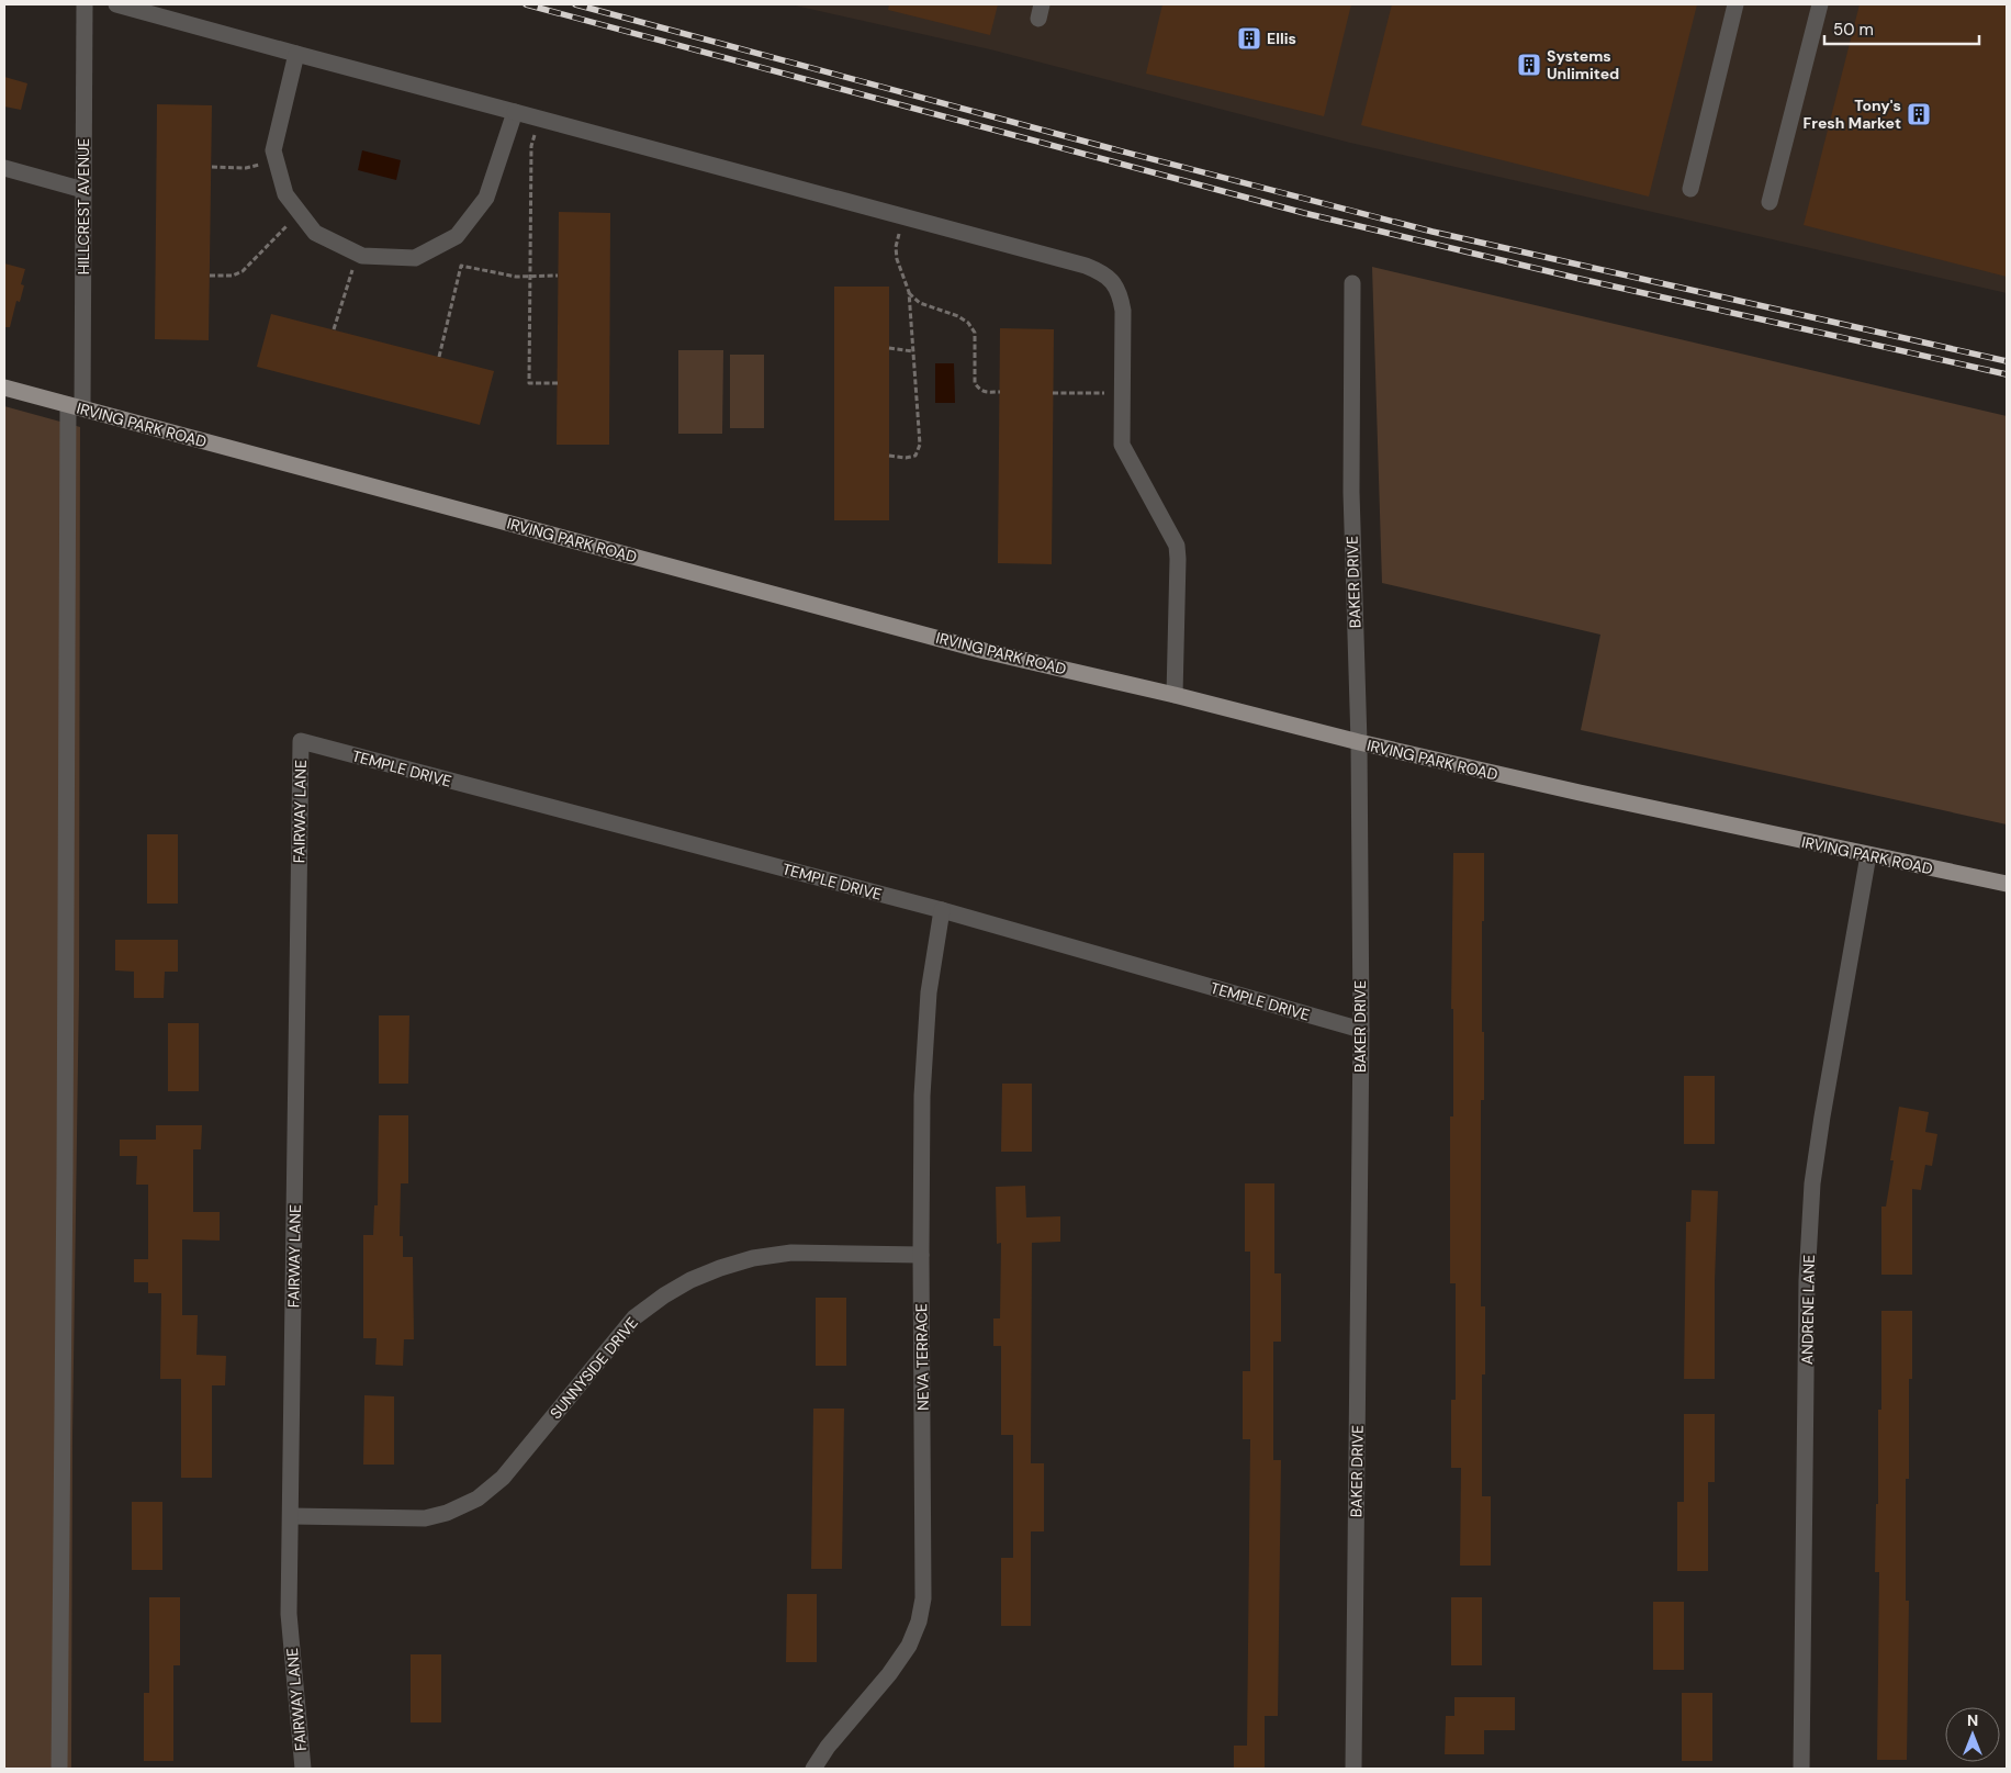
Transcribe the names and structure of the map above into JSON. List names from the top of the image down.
{
  "streets": {
    "main road": ["IRVING PARK ROAD"],
    "street": [
      "HILLCREST AVENUE",
      "BAKER DRIVE",
      "TEMPLE DRIVE",
      "FAIRWAY LANE",
      "ANDRENE LANE",
      "NEVA TERRACE",
      "SUNNYSIDE DRIVE"
    ]
  },
  "crossings": [
    ["HILLCREST AVENUE", "IRVING PARK ROAD"],
    ["IRVING PARK ROAD", "BAKER DRIVE"],
    ["IRVING PARK ROAD", "ANDRENE LANE"],
    ["BAKER DRIVE", "TEMPLE DRIVE"],
    ["TEMPLE DRIVE", "FAIRWAY LANE"],
    ["TEMPLE DRIVE", "NEVA TERRACE"],
    ["FAIRWAY LANE", "SUNNYSIDE DRIVE"],
    ["NEVA TERRACE", "SUNNYSIDE DRIVE"]
  ],
  "places": {
    "building": ["Ellis", "Systems Unlimited", "Tony's Fresh Market"]
  },
  "scale_bar": "50 m",
  "north": "top"
}
